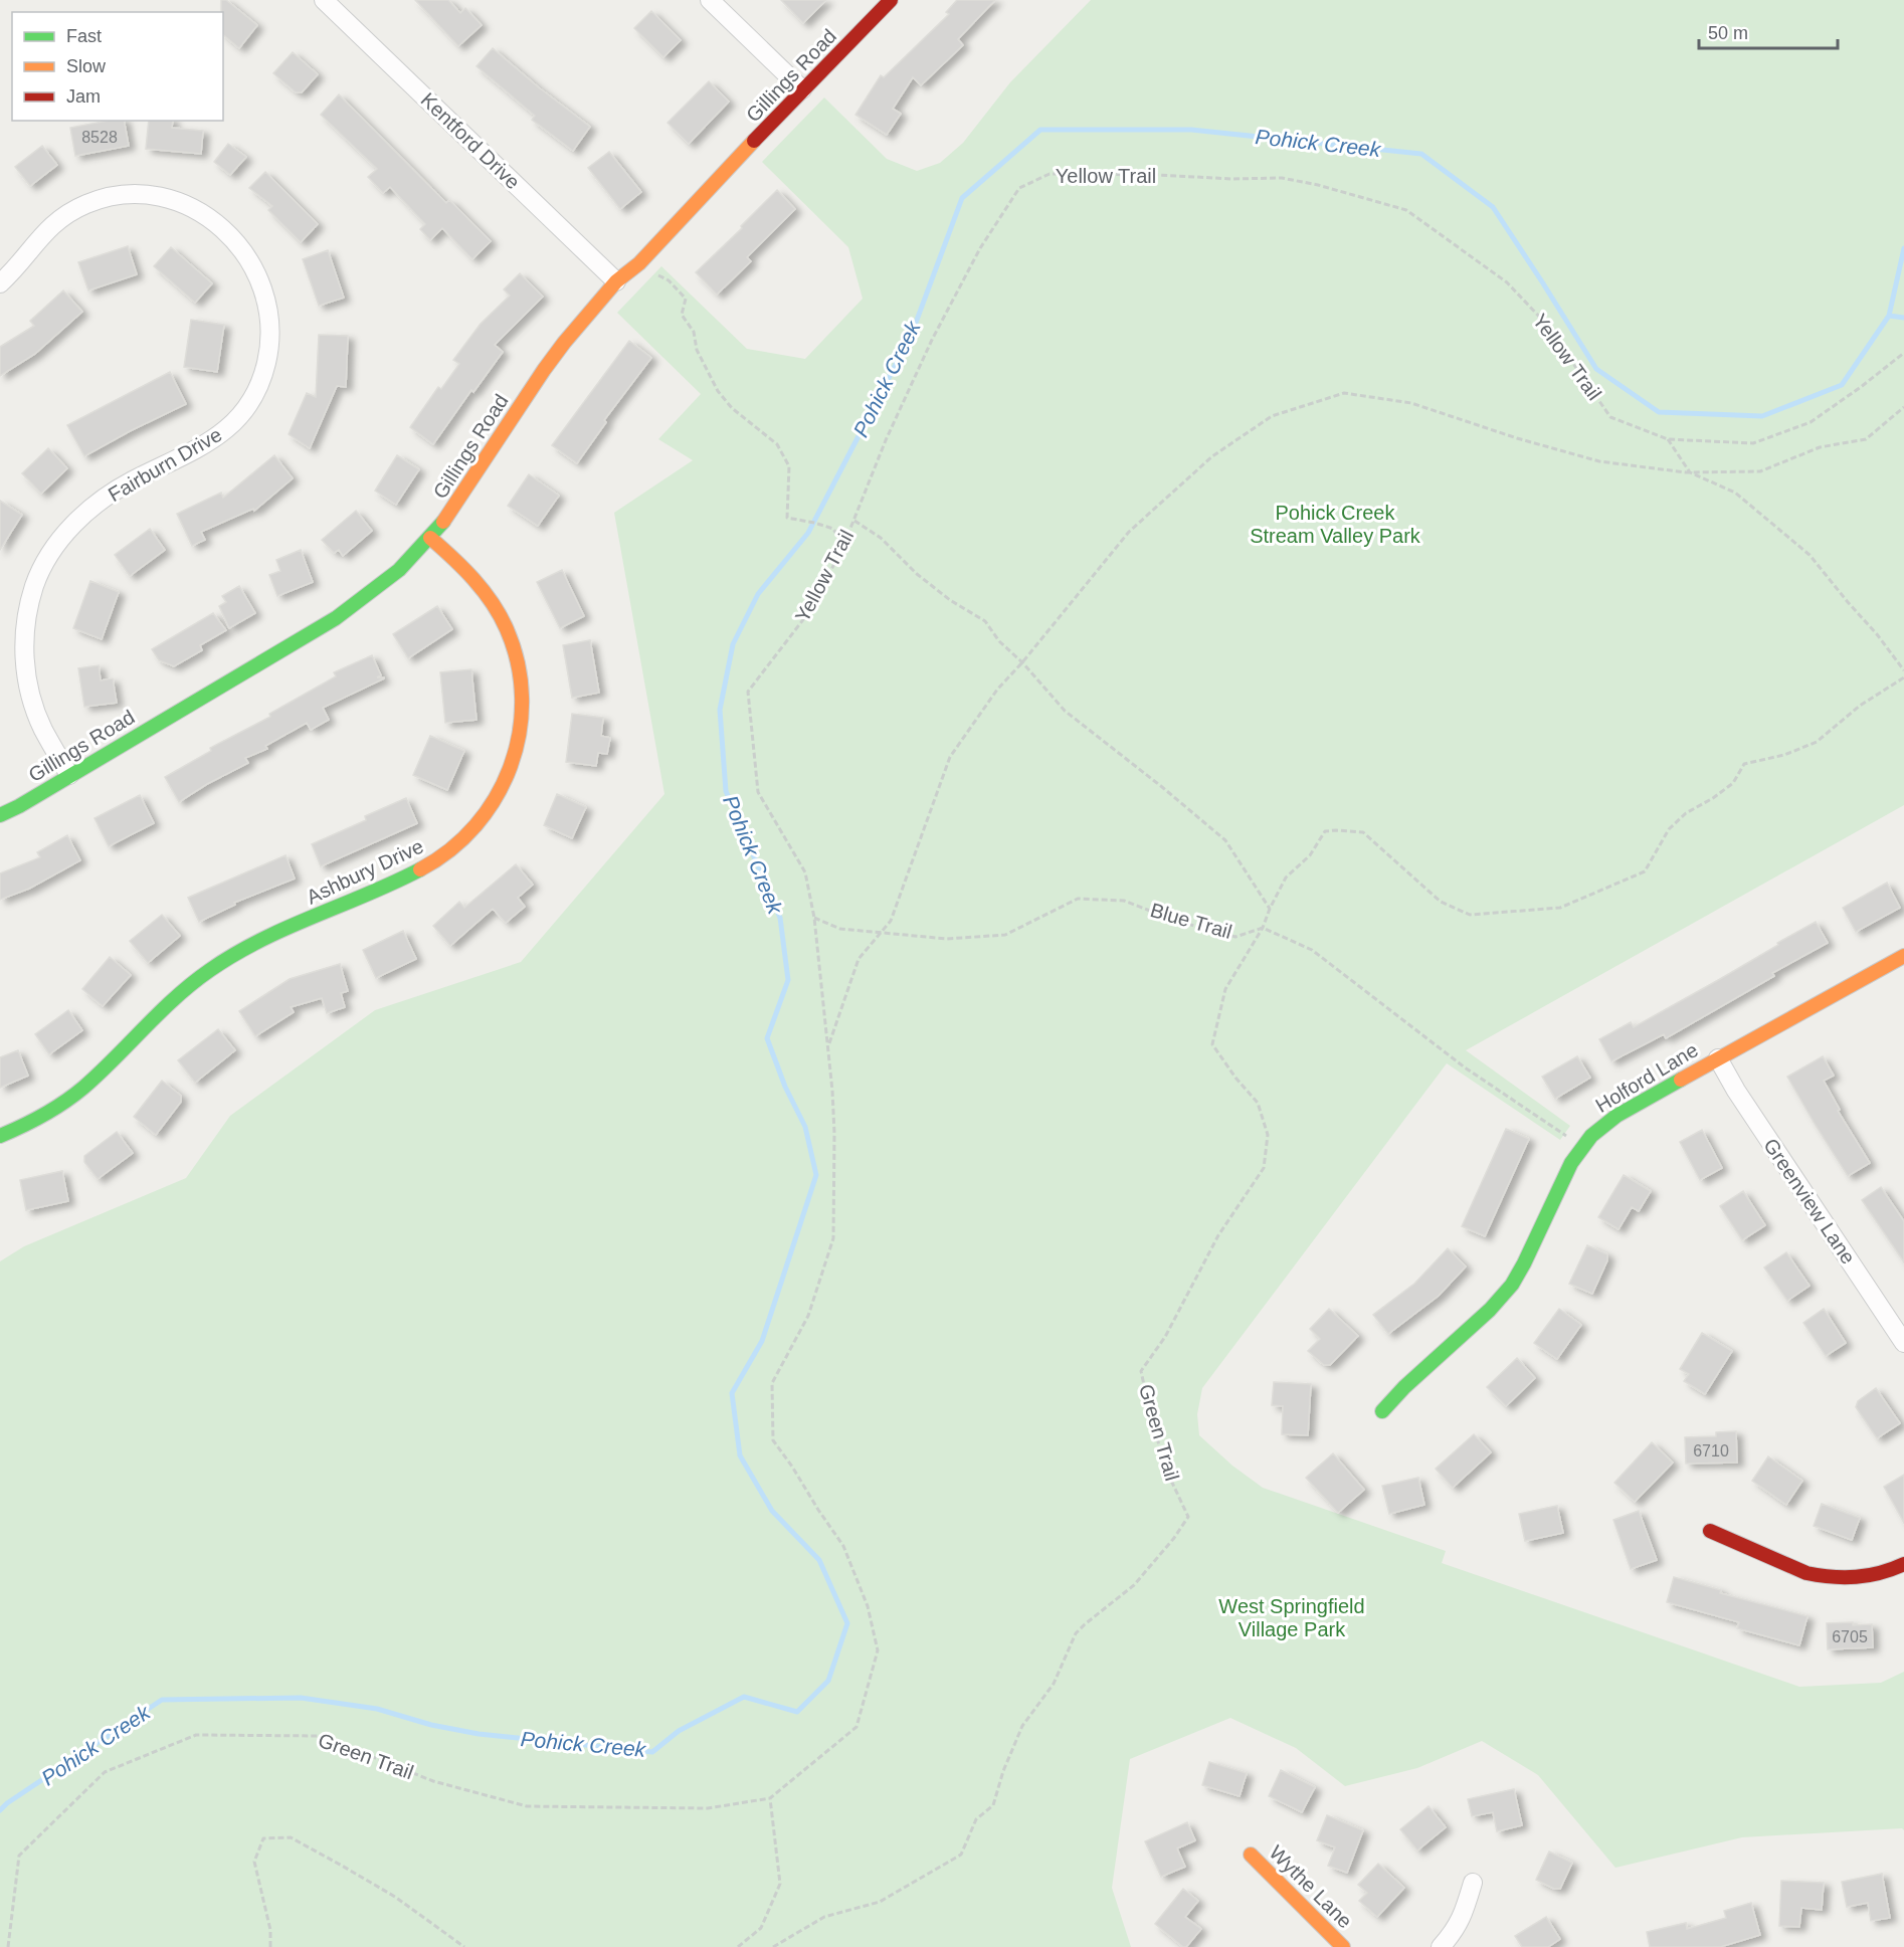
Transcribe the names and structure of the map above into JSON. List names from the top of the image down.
{
  "streets": {
    "street": [
      "Gillings Road",
      "Kentford Drive",
      "Fairburn Drive",
      "Ashbury Drive",
      "Holford Lane",
      "Greenview Lane",
      "Wythe Lane"
    ],
    "path": ["Yellow Trail", "Blue Trail", "Green Trail"]
  },
  "crossings": [
    ["Gillings Road", "Kentford Drive"],
    ["Gillings Road", "Fairburn Drive"],
    ["Gillings Road", "Ashbury Drive"],
    ["Yellow Trail", "Blue Trail"],
    ["Blue Trail", "Holford Lane"],
    ["Blue Trail", "Green Trail"],
    ["Holford Lane", "Greenview Lane"]
  ],
  "water": ["Pohick Creek"],
  "parks": ["Pohick Creek Stream Valley Park", "West Springfield Village Park"],
  "house_numbers": ["8528", "6710", "6705"],
  "legend": ["Fast", "Slow", "Jam"],
  "scale_bar": "50 m"
}
